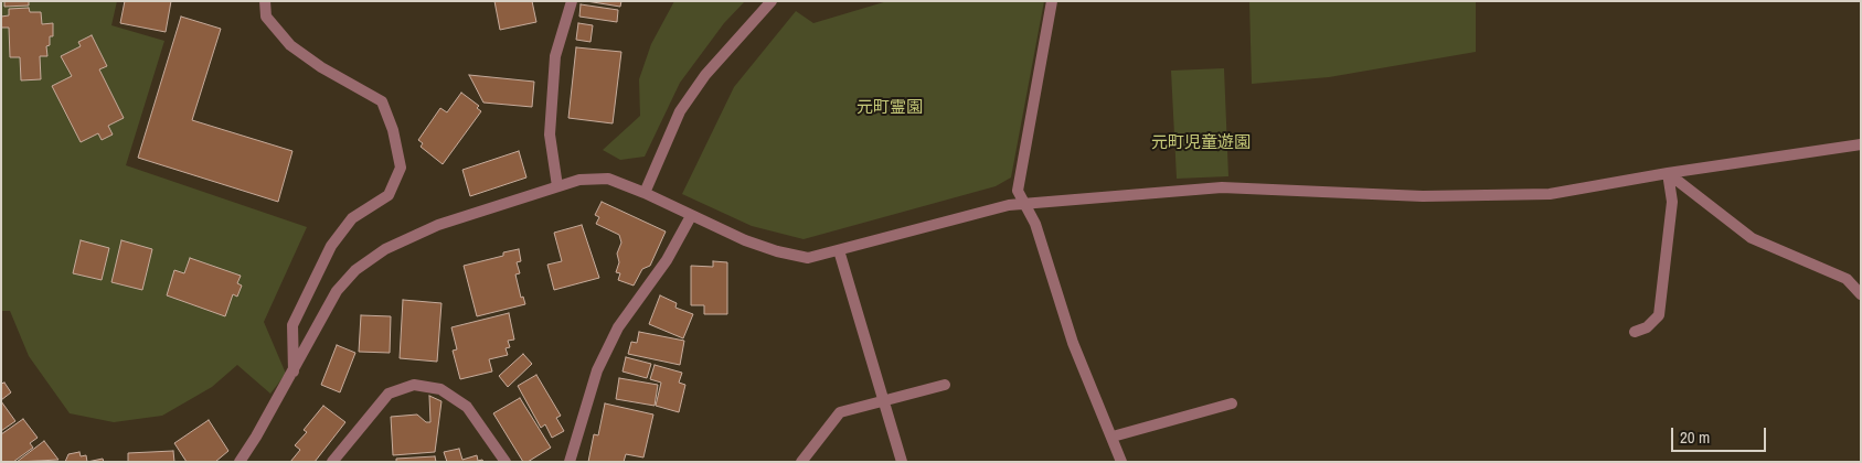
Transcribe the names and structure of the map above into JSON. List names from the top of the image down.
{
  "parks": ["元町霊園", "元町児童遊園"],
  "scale_bar": "20 m"
}
